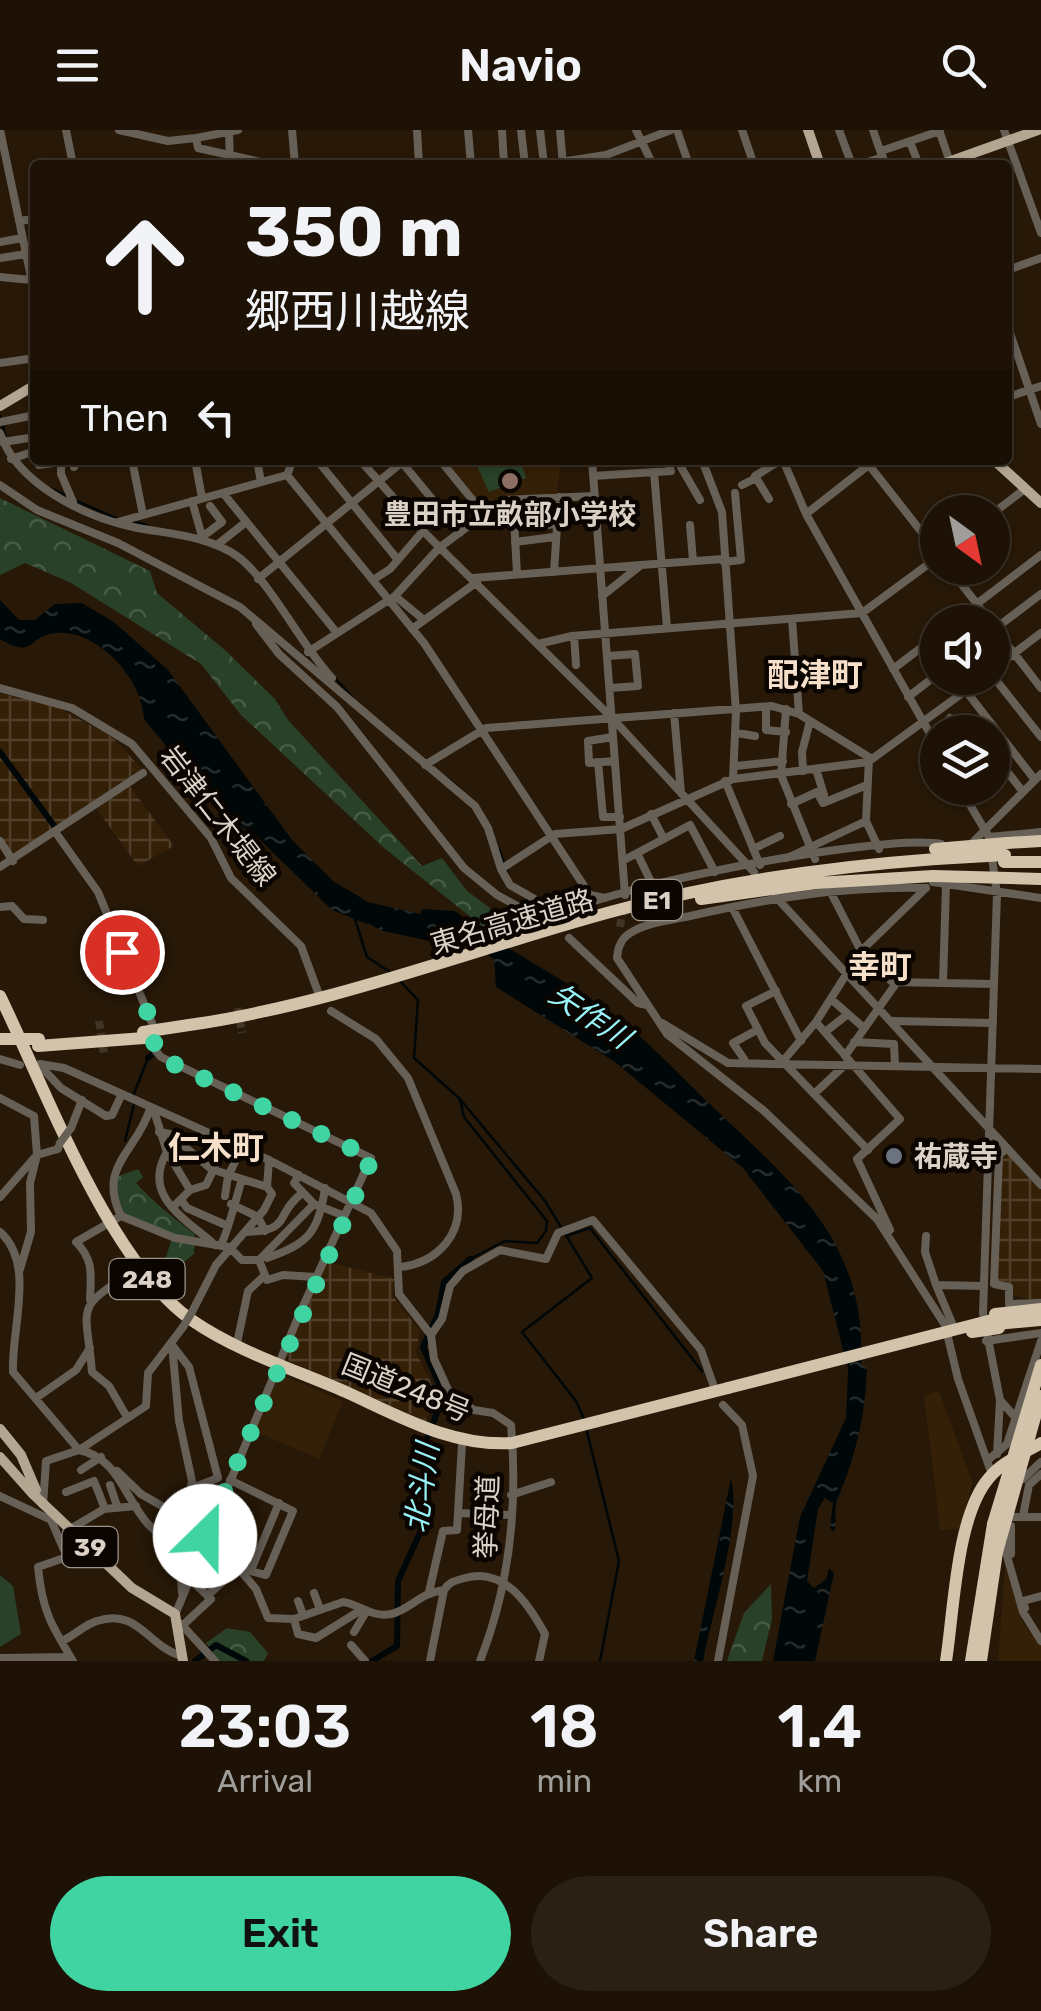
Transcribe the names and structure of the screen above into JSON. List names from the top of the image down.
{
  "streets": {
    "highway": [
      "E1",
      "東名高速道路",
      "248",
      "国道248号"
    ],
    "main road": ["39"],
    "street": ["岩津仁木堤線", "挙母道"]
  },
  "crossings": [
    ["国道248号", "挙母道"]
  ],
  "districts": ["配津町", "幸町", "仁木町"],
  "water": ["矢作川", "北斗川"],
  "places": ["豊田市立畝部小学校", "祐蔵寺"],
  "north": "bottom right",
  "page": {
    "header": "Navio",
    "turn": ["350 m", "郷西川越線"],
    "then": "Then",
    "eta": [
      "23:03",
      "Arrival",
      "18",
      "min",
      "1.4",
      "km"
    ],
    "buttons": ["Exit", "Share"]
  }
}
